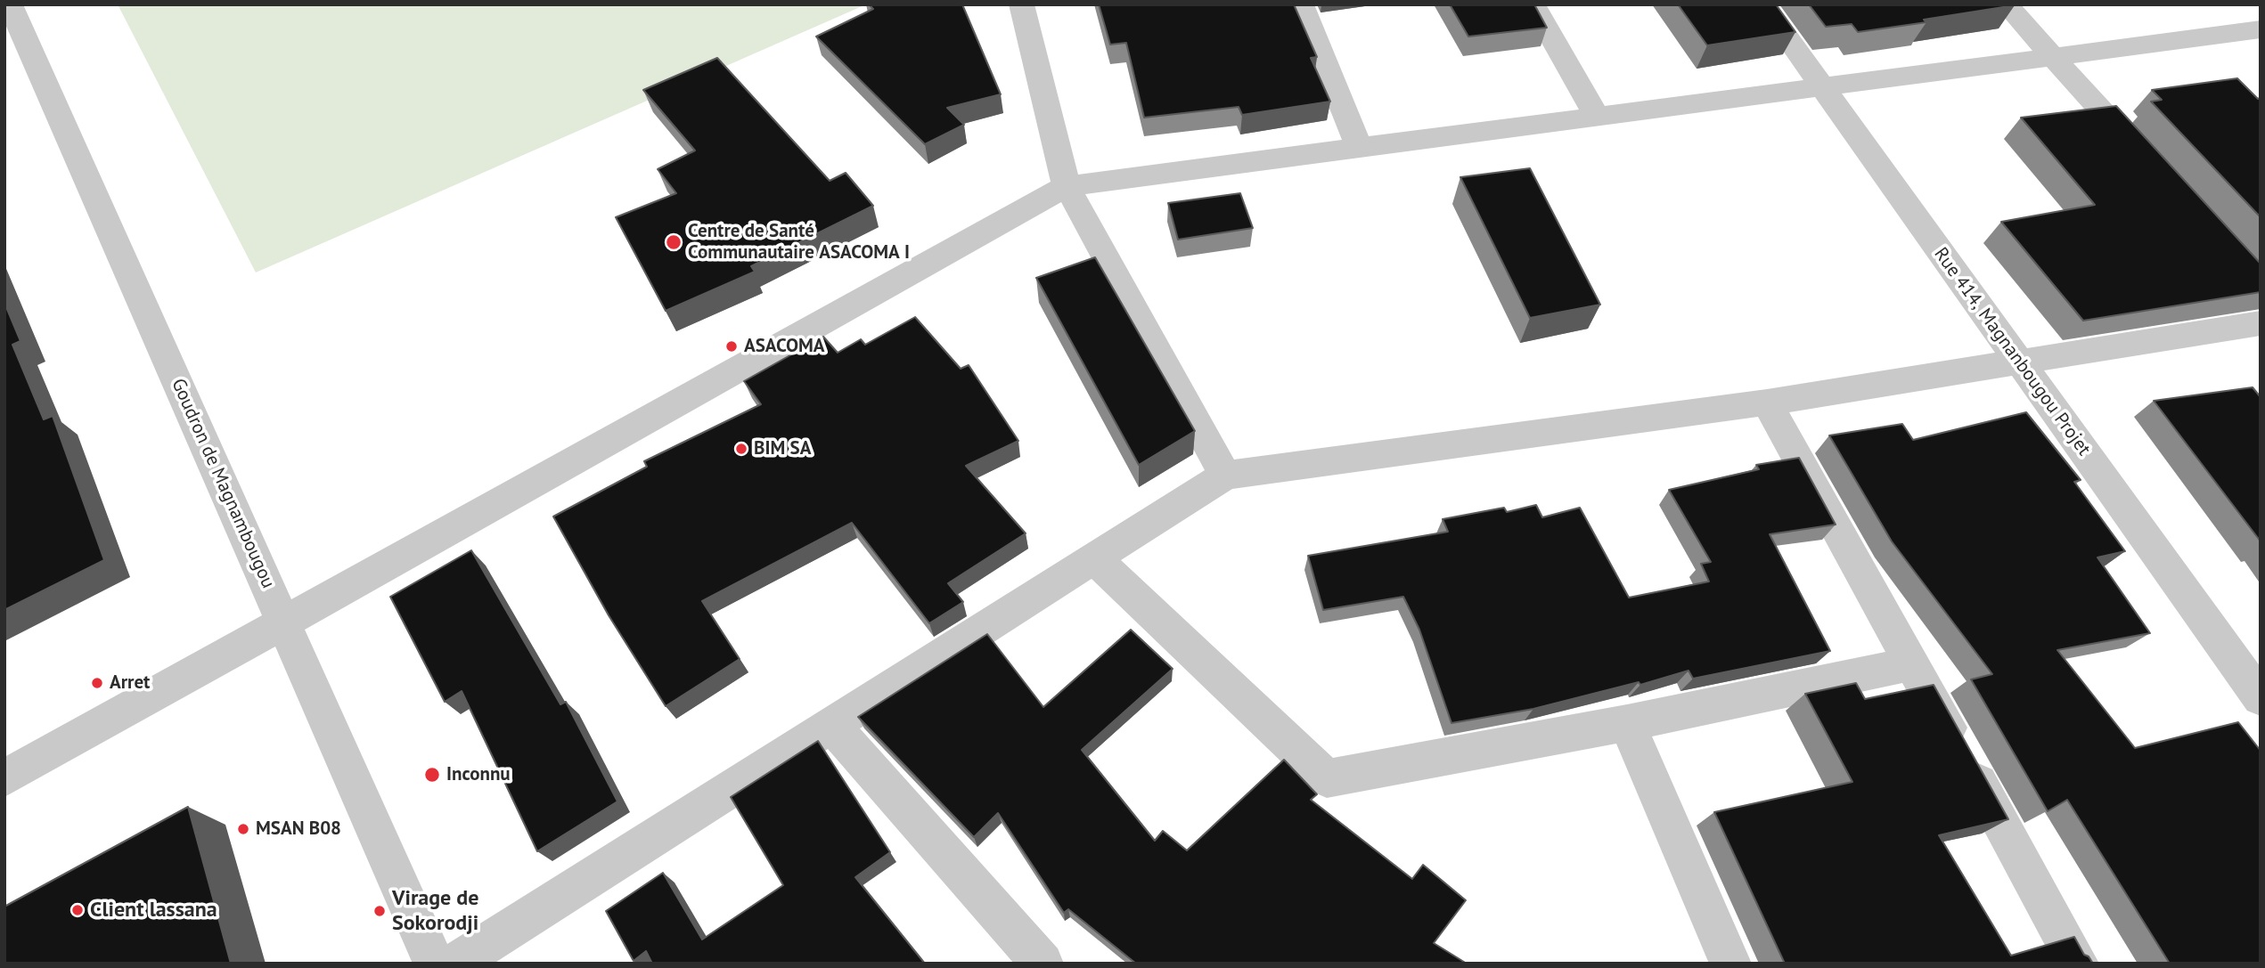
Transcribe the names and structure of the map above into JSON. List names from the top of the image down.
{
  "streets": {
    "street": ["Rue 414, Magnanbougou Projet", "Goudron de Magnambougou"]
  },
  "places": [
    "Centre de Santé Communautaire ASACOMA I",
    "ASACOMA",
    "BIM SA",
    "Arret",
    "Inconnu",
    "MSAN B08",
    "Client lassana",
    "Virage de Sokorodji"
  ]
}
